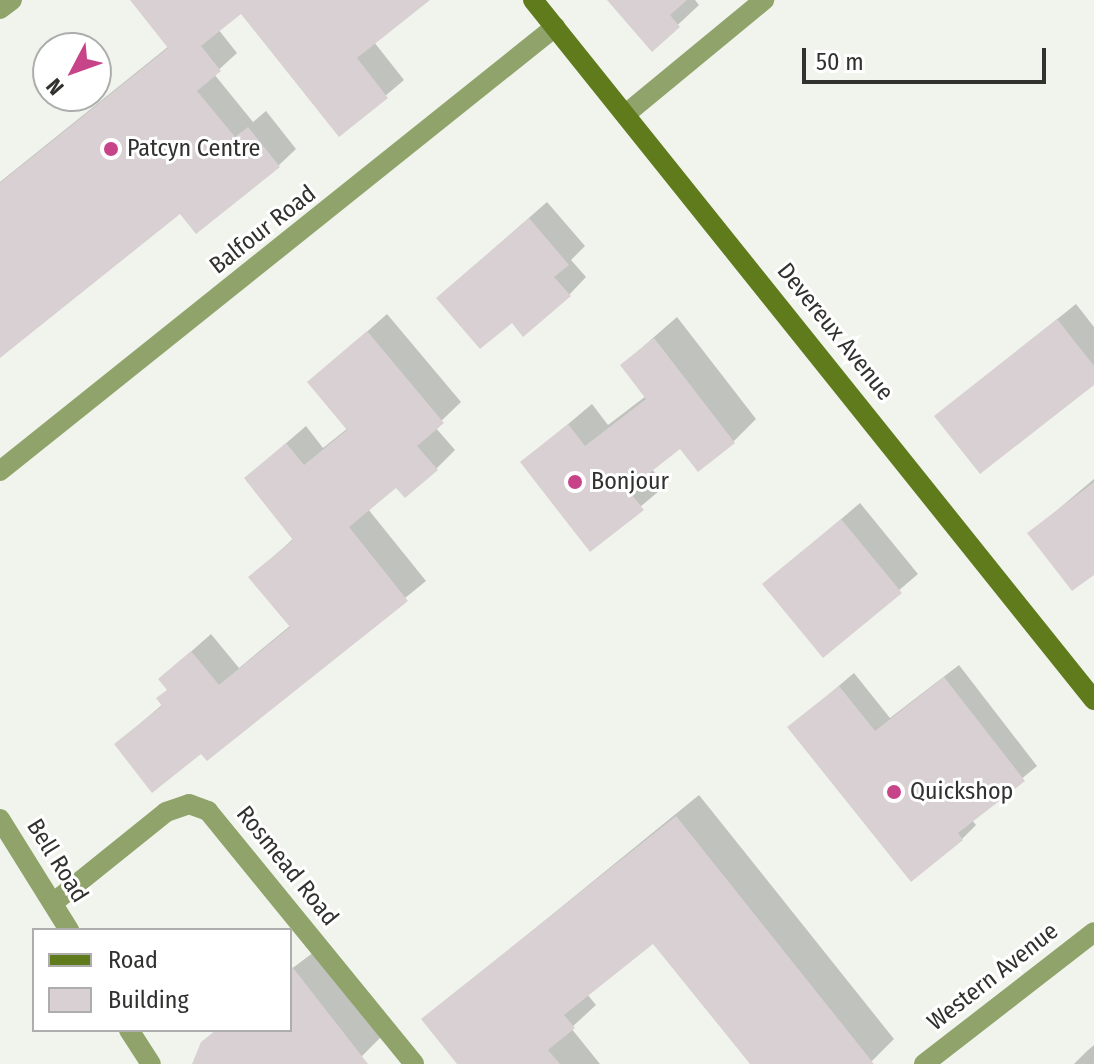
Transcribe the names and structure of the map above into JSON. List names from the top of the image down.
{
  "streets": {
    "main road": ["Devereux Avenue"],
    "street": [
      "Balfour Road",
      "Bell Road",
      "Rosmead Road",
      "Western Avenue"
    ]
  },
  "crossings": [
    ["Balfour Road", "Devereux Avenue"],
    ["Bell Road", "Rosmead Road"]
  ],
  "places": ["Patcyn Centre", "Bonjour", "Quickshop"],
  "legend": ["Road", "Building"],
  "scale_bar": "50 m",
  "north": "bottom left"
}
